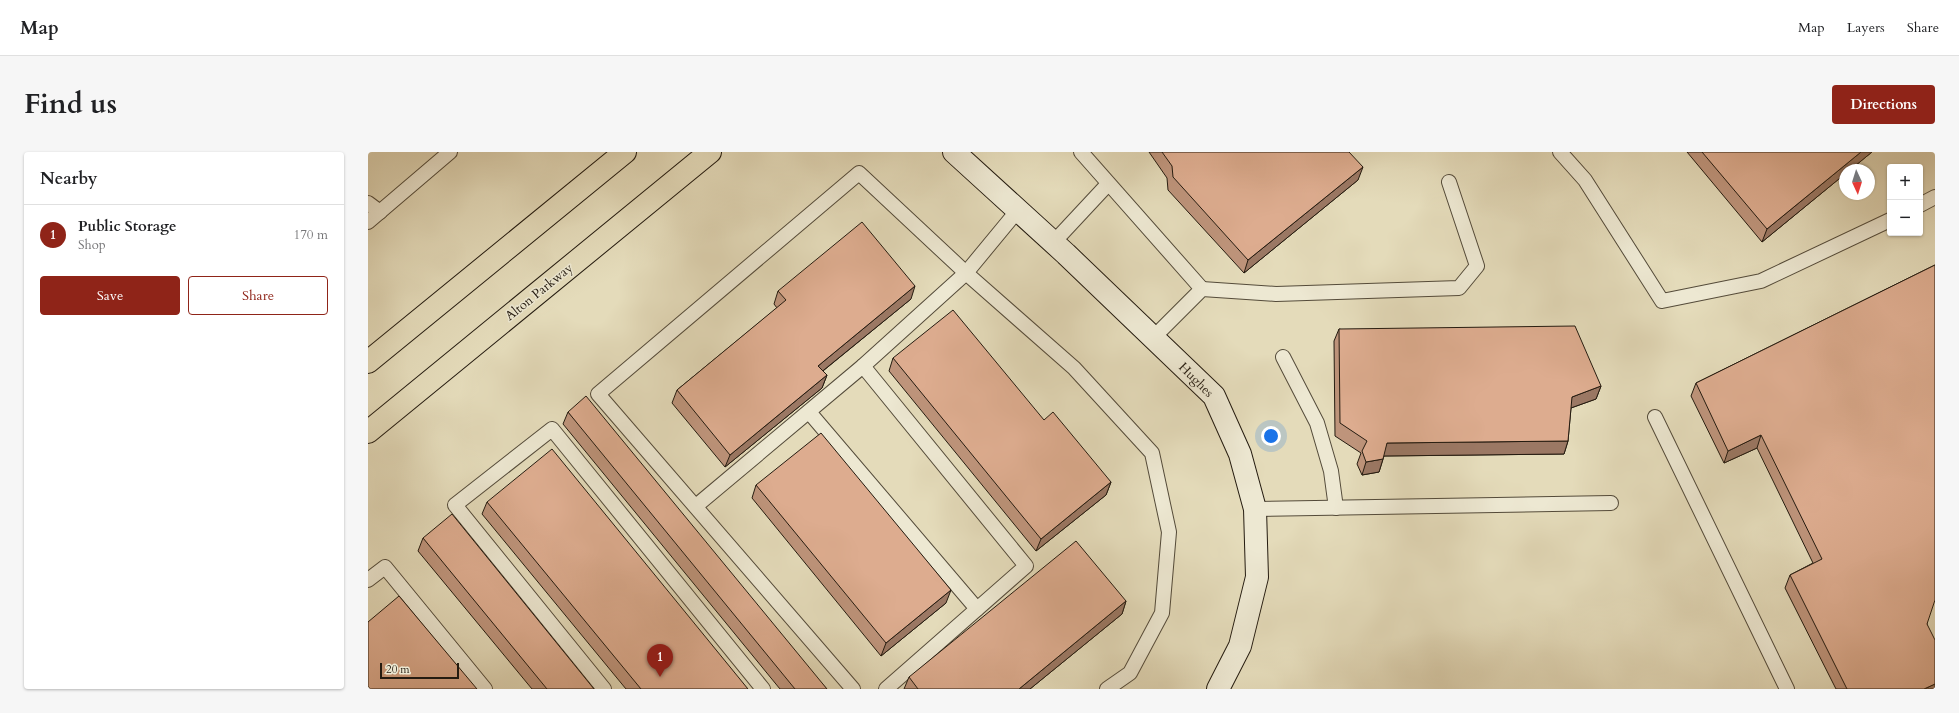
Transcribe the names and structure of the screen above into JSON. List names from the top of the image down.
{
  "streets": {
    "main road": ["Alton Parkway"],
    "street": ["Hughes"]
  },
  "scale_bar": "20 m",
  "north": "bottom",
  "page": {
    "header": "Map",
    "nav": ["Map", "Layers", "Share"],
    "title": "Find us",
    "buttons": [
      "Directions",
      ["Save", "Share"]
    ],
    "heading": "Nearby",
    "map_buttons": ["+", "−"],
    "list": [
      {
        "mark": "1",
        "name": "Public Storage",
        "note": "Shop",
        "value": "170 m"
      }
    ],
    "pins": "1",
    "scale": "20 m"
  }
}
